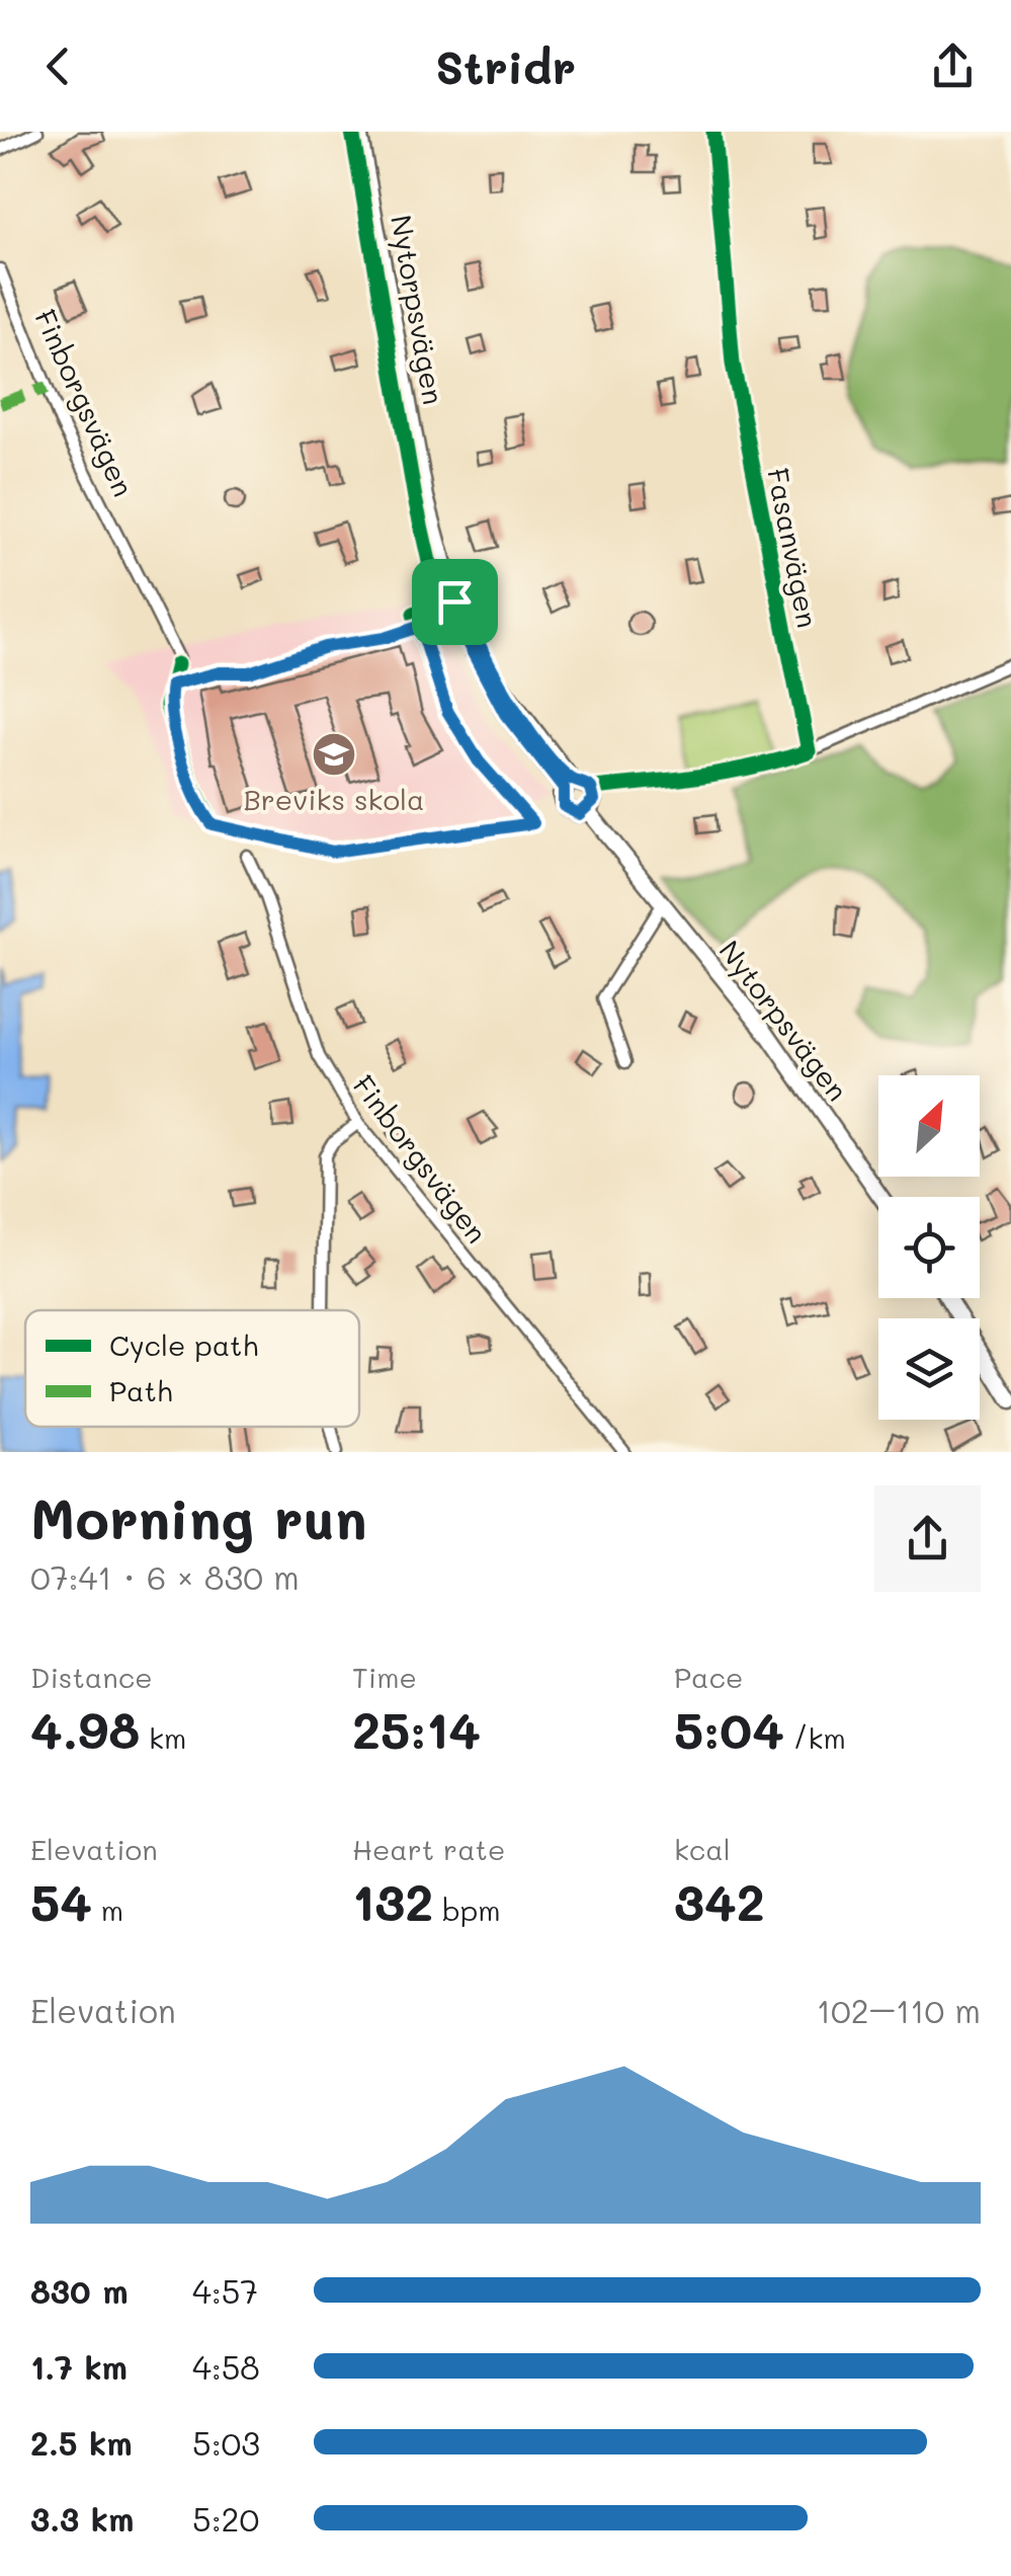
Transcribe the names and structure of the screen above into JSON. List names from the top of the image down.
{
  "streets": {
    "street": ["Nytorpsvägen", "Finborgsvägen", "Fasanvägen"]
  },
  "places": {
    "school or university": ["Breviks skola"]
  },
  "legend": ["Cycle path", "Path"],
  "north": "top right",
  "page": {
    "header": "Stridr",
    "heading": ["Morning run", "07:41 · 6 × 830 m"],
    "stats": [
      ["Distance", "4.98 km"],
      ["Time", "25:14"],
      ["Pace", "5:04 /km"],
      ["Elevation", "54 m"],
      ["Heart rate", "132 bpm"],
      ["kcal", "342"]
    ],
    "chart": ["Elevation", "102–110 m"],
    "list": [
      {
        "name": "830 m",
        "note": "4:57"
      },
      {
        "name": "1.7 km",
        "note": "4:58"
      },
      {
        "name": "2.5 km",
        "note": "5:03"
      },
      {
        "name": "3.3 km",
        "note": "5:20"
      }
    ]
  }
}
